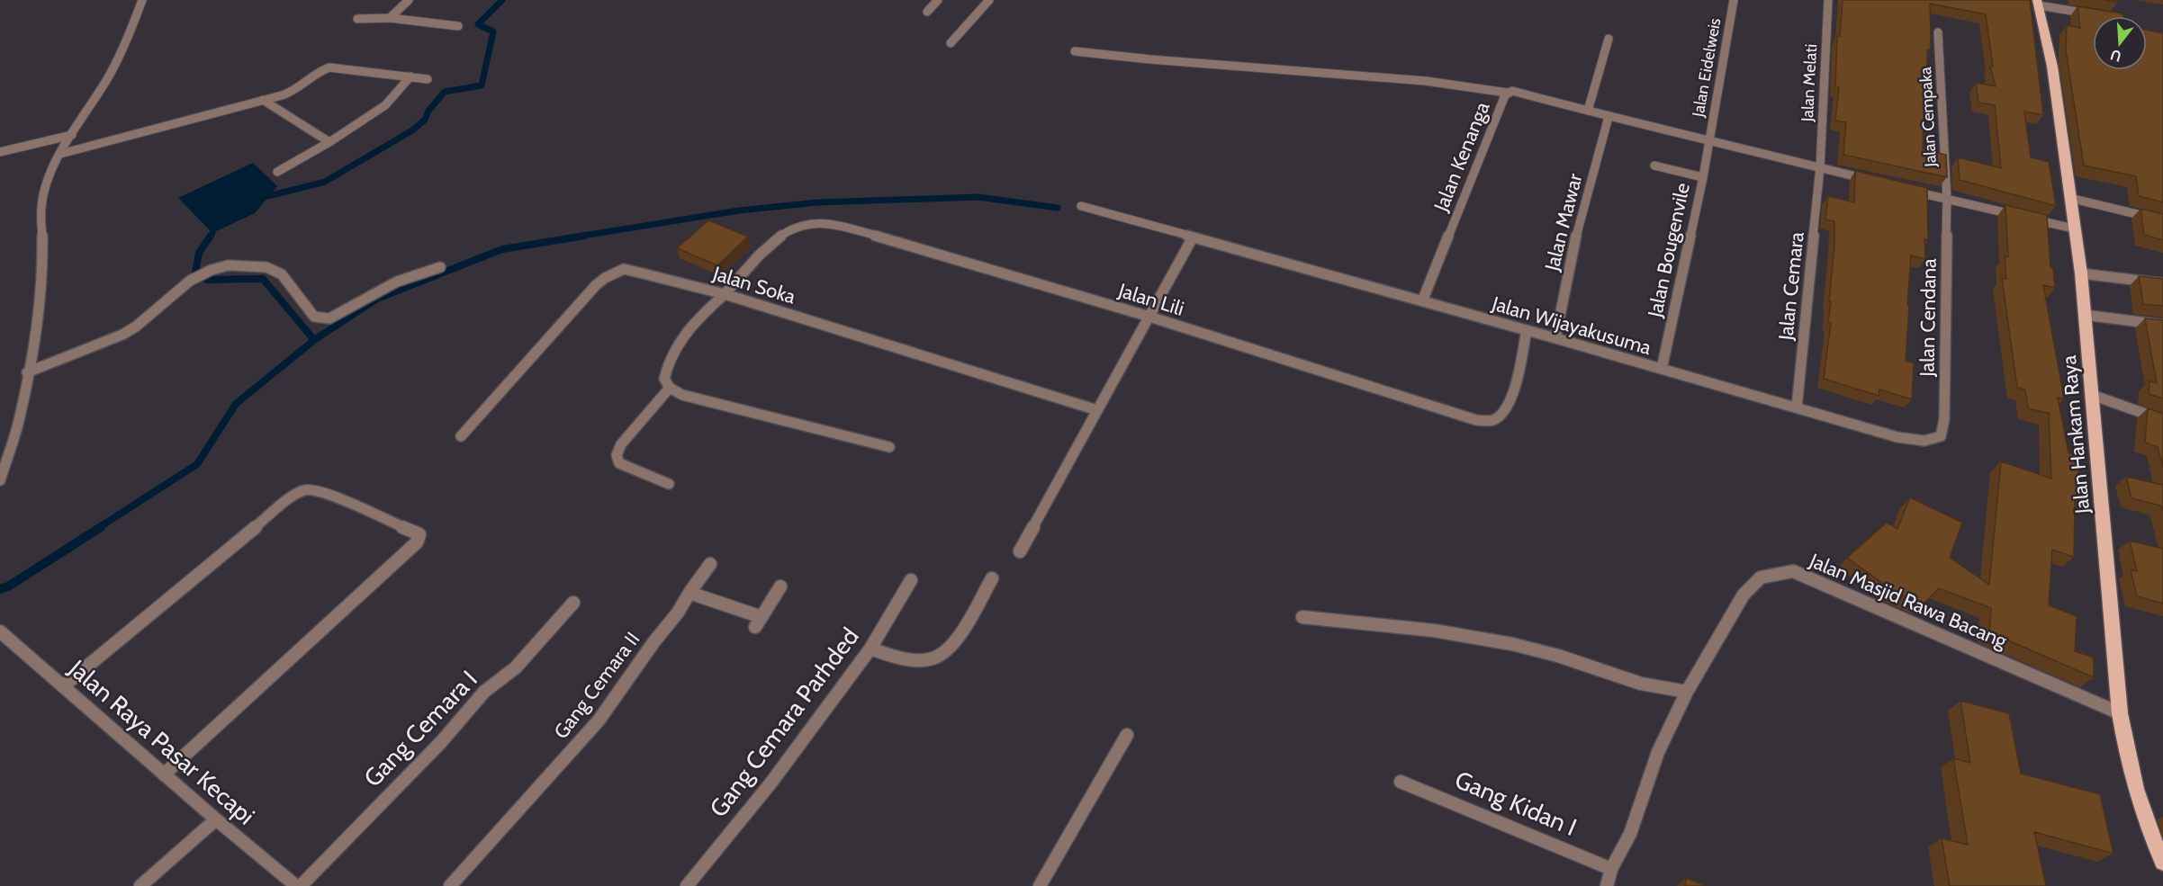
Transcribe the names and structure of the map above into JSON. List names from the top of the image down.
{
  "streets": {
    "main road": ["Jalan Hankam Raya"],
    "street": [
      "Jalan Eidelweis",
      "Jalan Melati",
      "Jalan Cempaka",
      "Jalan Kenanga",
      "Jalan Mawar",
      "Jalan Bougenvile",
      "Jalan Soka",
      "Jalan Cemara",
      "Jalan Lili",
      "Jalan Cendana",
      "Jalan Wijayakusuma",
      "Jalan Masjid Rawa Bacang",
      "Gang Cemara II",
      "Gang Cemara Parhded",
      "Gang Cemara I",
      "Jalan Raya Pasar Kecapi",
      "Gang Kidan I"
    ]
  },
  "crossings": [
    ["Jalan Eidelweis", "Jalan Kenanga"],
    ["Jalan Eidelweis", "Jalan Bougenvile"],
    ["Jalan Melati", "Jalan Kenanga"],
    ["Jalan Melati", "Jalan Cemara"],
    ["Jalan Cempaka", "Jalan Cendana"],
    ["Jalan Kenanga", "Jalan Mawar"],
    ["Jalan Kenanga", "Jalan Bougenvile"],
    ["Jalan Kenanga", "Jalan Cemara"],
    ["Jalan Kenanga", "Jalan Wijayakusuma"],
    ["Jalan Mawar", "Jalan Wijayakusuma"],
    ["Jalan Bougenvile", "Jalan Wijayakusuma"],
    ["Jalan Soka", "Jalan Lili"],
    ["Jalan Cemara", "Jalan Wijayakusuma"],
    ["Jalan Lili", "Jalan Wijayakusuma"],
    ["Jalan Cendana", "Jalan Wijayakusuma"],
    ["Jalan Hankam Raya", "Jalan Masjid Rawa Bacang"],
    ["Jalan Masjid Rawa Bacang", "Gang Kidan I"]
  ],
  "north": "bottom"
}
